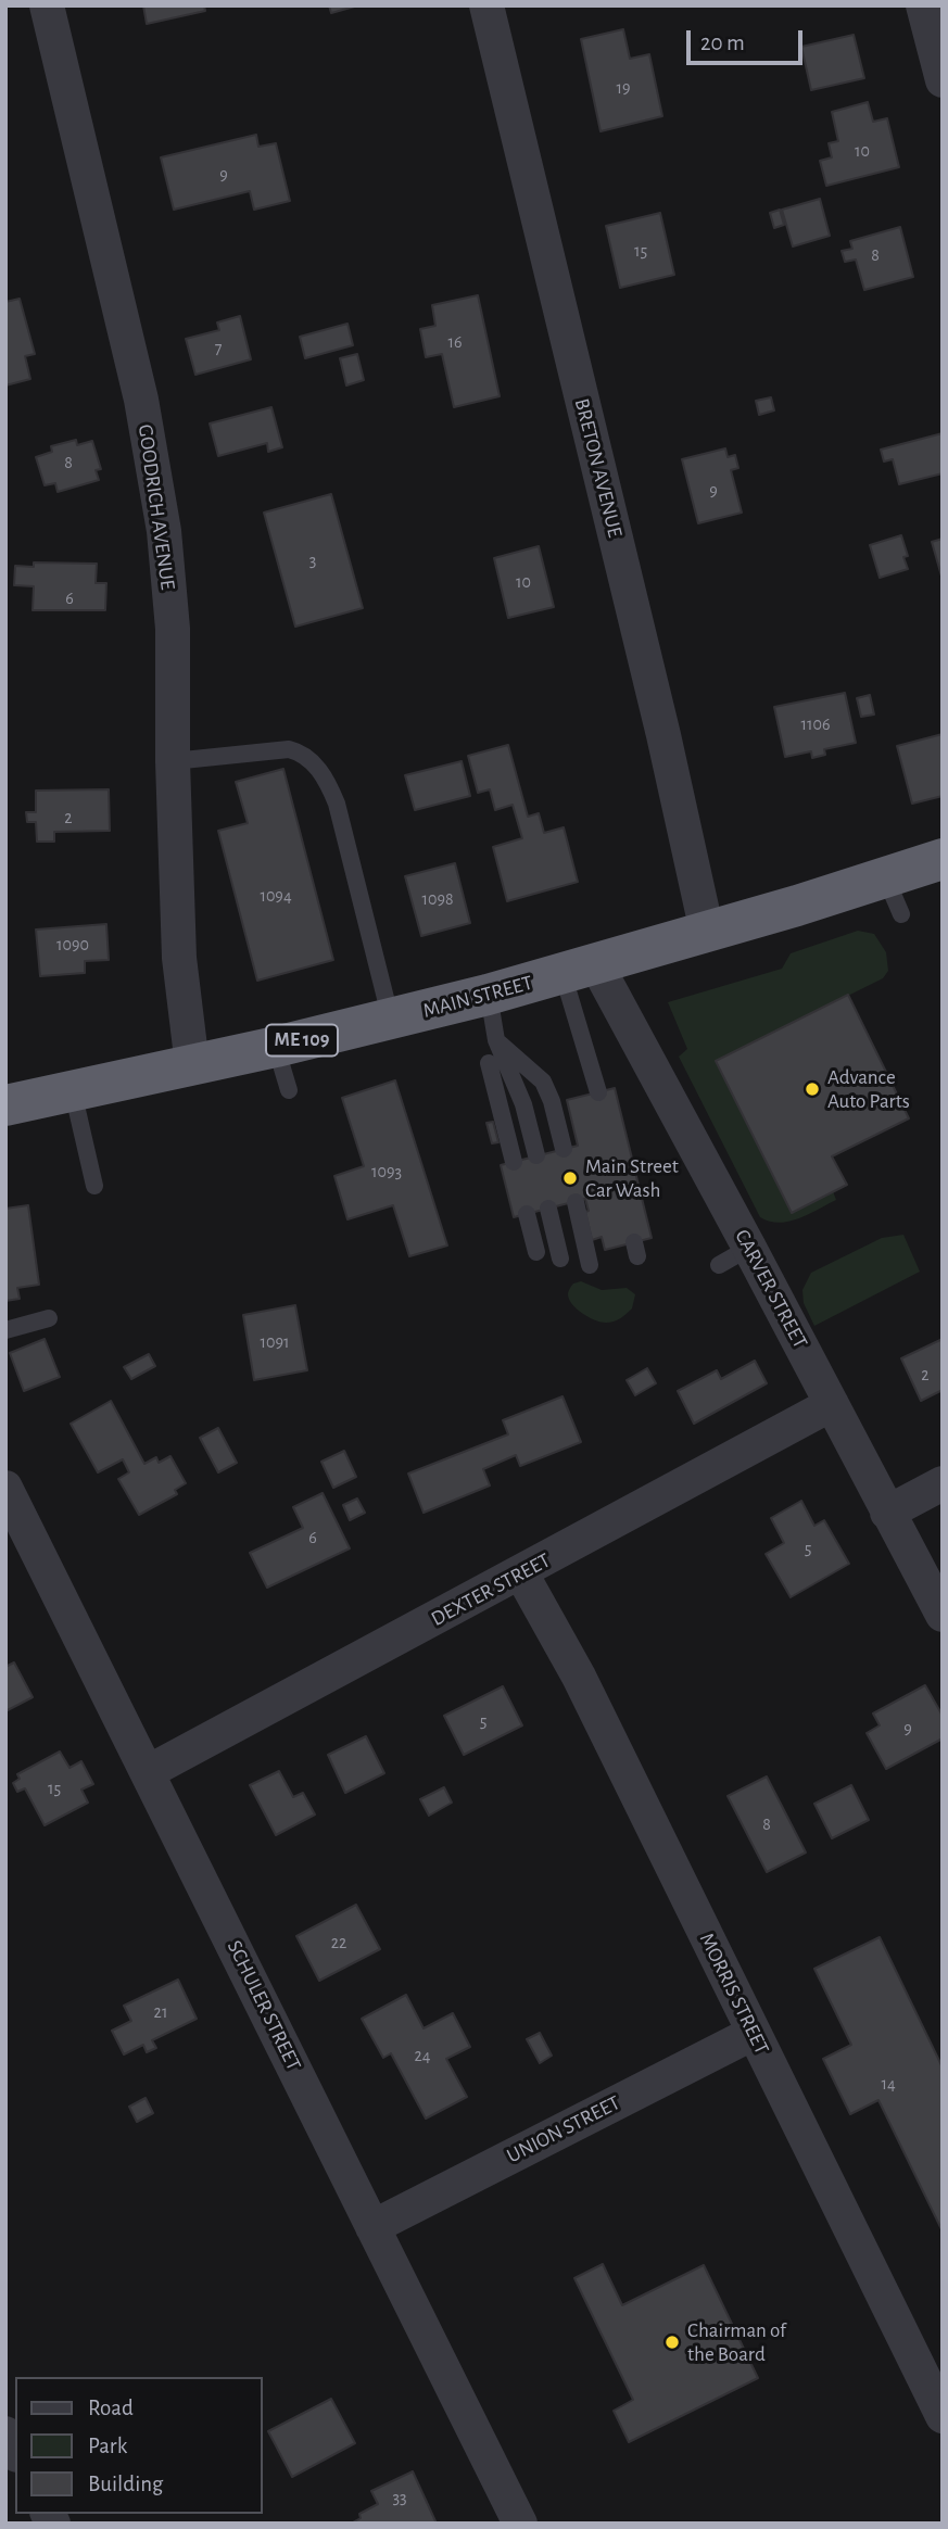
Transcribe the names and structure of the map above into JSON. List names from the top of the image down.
{
  "streets": {
    "highway": ["MAIN STREET", "ME 109"],
    "street": [
      "BRETON AVENUE",
      "GOODRICH AVENUE",
      "CARVER STREET",
      "DEXTER STREET",
      "MORRIS STREET",
      "SCHULER STREET",
      "UNION STREET"
    ]
  },
  "crossings": [
    ["BRETON AVENUE", "MAIN STREET"],
    ["GOODRICH AVENUE", "MAIN STREET"],
    ["MAIN STREET", "CARVER STREET"],
    ["CARVER STREET", "DEXTER STREET"],
    ["DEXTER STREET", "MORRIS STREET"],
    ["DEXTER STREET", "SCHULER STREET"],
    ["MORRIS STREET", "UNION STREET"],
    ["SCHULER STREET", "UNION STREET"]
  ],
  "places": ["Advance Auto Parts", "Main Street Car Wash", "Chairman of the Board"],
  "house_numbers": [
    "19",
    "10",
    "9",
    "15",
    "8",
    "16",
    "7",
    "8",
    "9",
    "3",
    "10",
    "6",
    "1106",
    "2",
    "1094",
    "1098",
    "1090",
    "1093",
    "1091",
    "2",
    "6",
    "5",
    "5",
    "9",
    "15",
    "8",
    "22",
    "21",
    "24",
    "14",
    "33"
  ],
  "legend": ["Road", "Park", "Building"],
  "scale_bar": "20 m"
}
